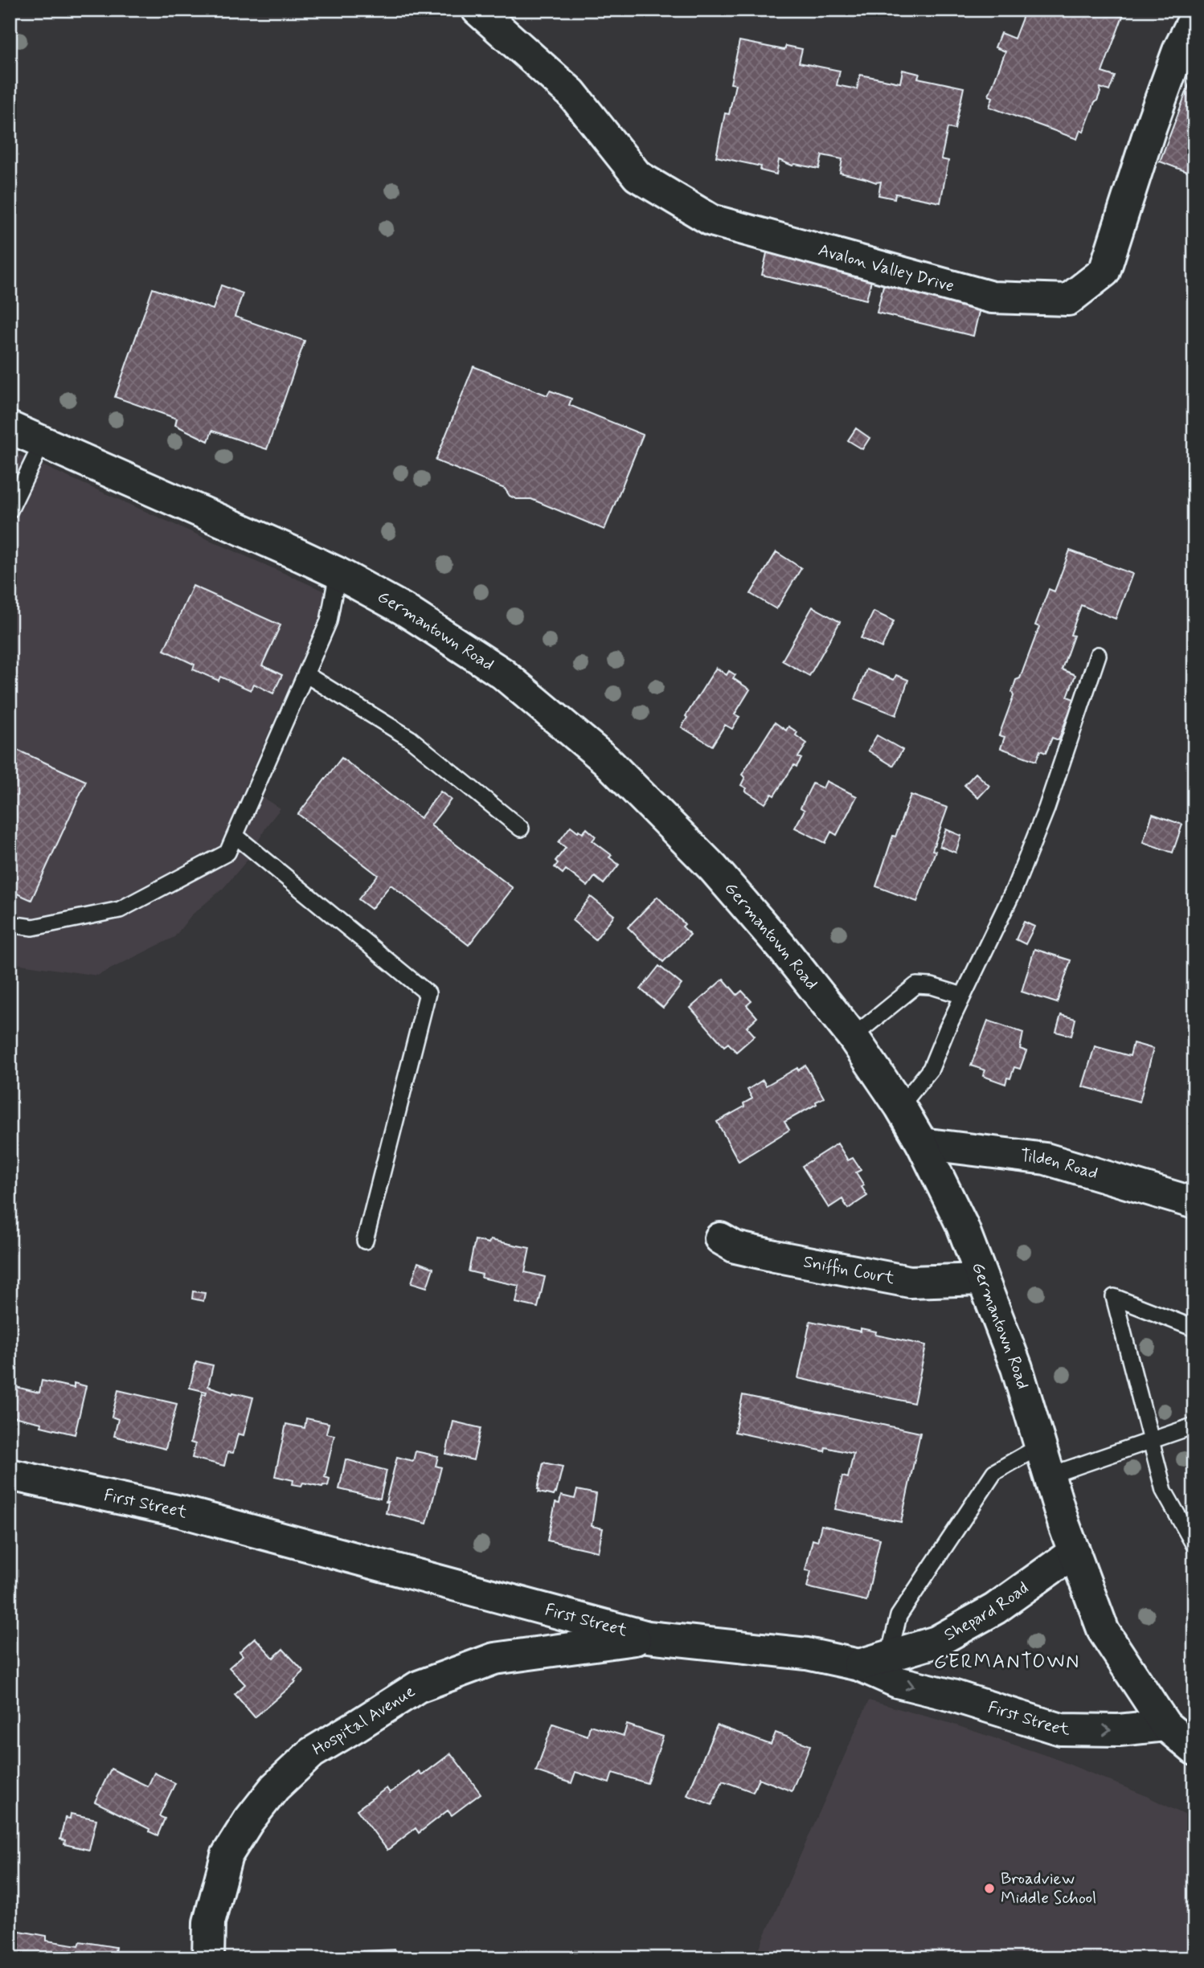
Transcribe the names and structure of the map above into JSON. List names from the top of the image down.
{
  "streets": {
    "street": [
      "Avalon Valley Drive",
      "Germantown Road",
      "Tilden Road",
      "Sniffin Court",
      "First Street",
      "Shepard Road",
      "Hospital Avenue"
    ]
  },
  "crossings": [
    ["Germantown Road", "Tilden Road"],
    ["Germantown Road", "Sniffin Court"],
    ["Germantown Road", "First Street"],
    ["Germantown Road", "Shepard Road"],
    ["First Street", "Shepard Road"],
    ["First Street", "Hospital Avenue"]
  ],
  "districts": ["GERMANTOWN"],
  "places": ["Broadview Middle School"]
}
